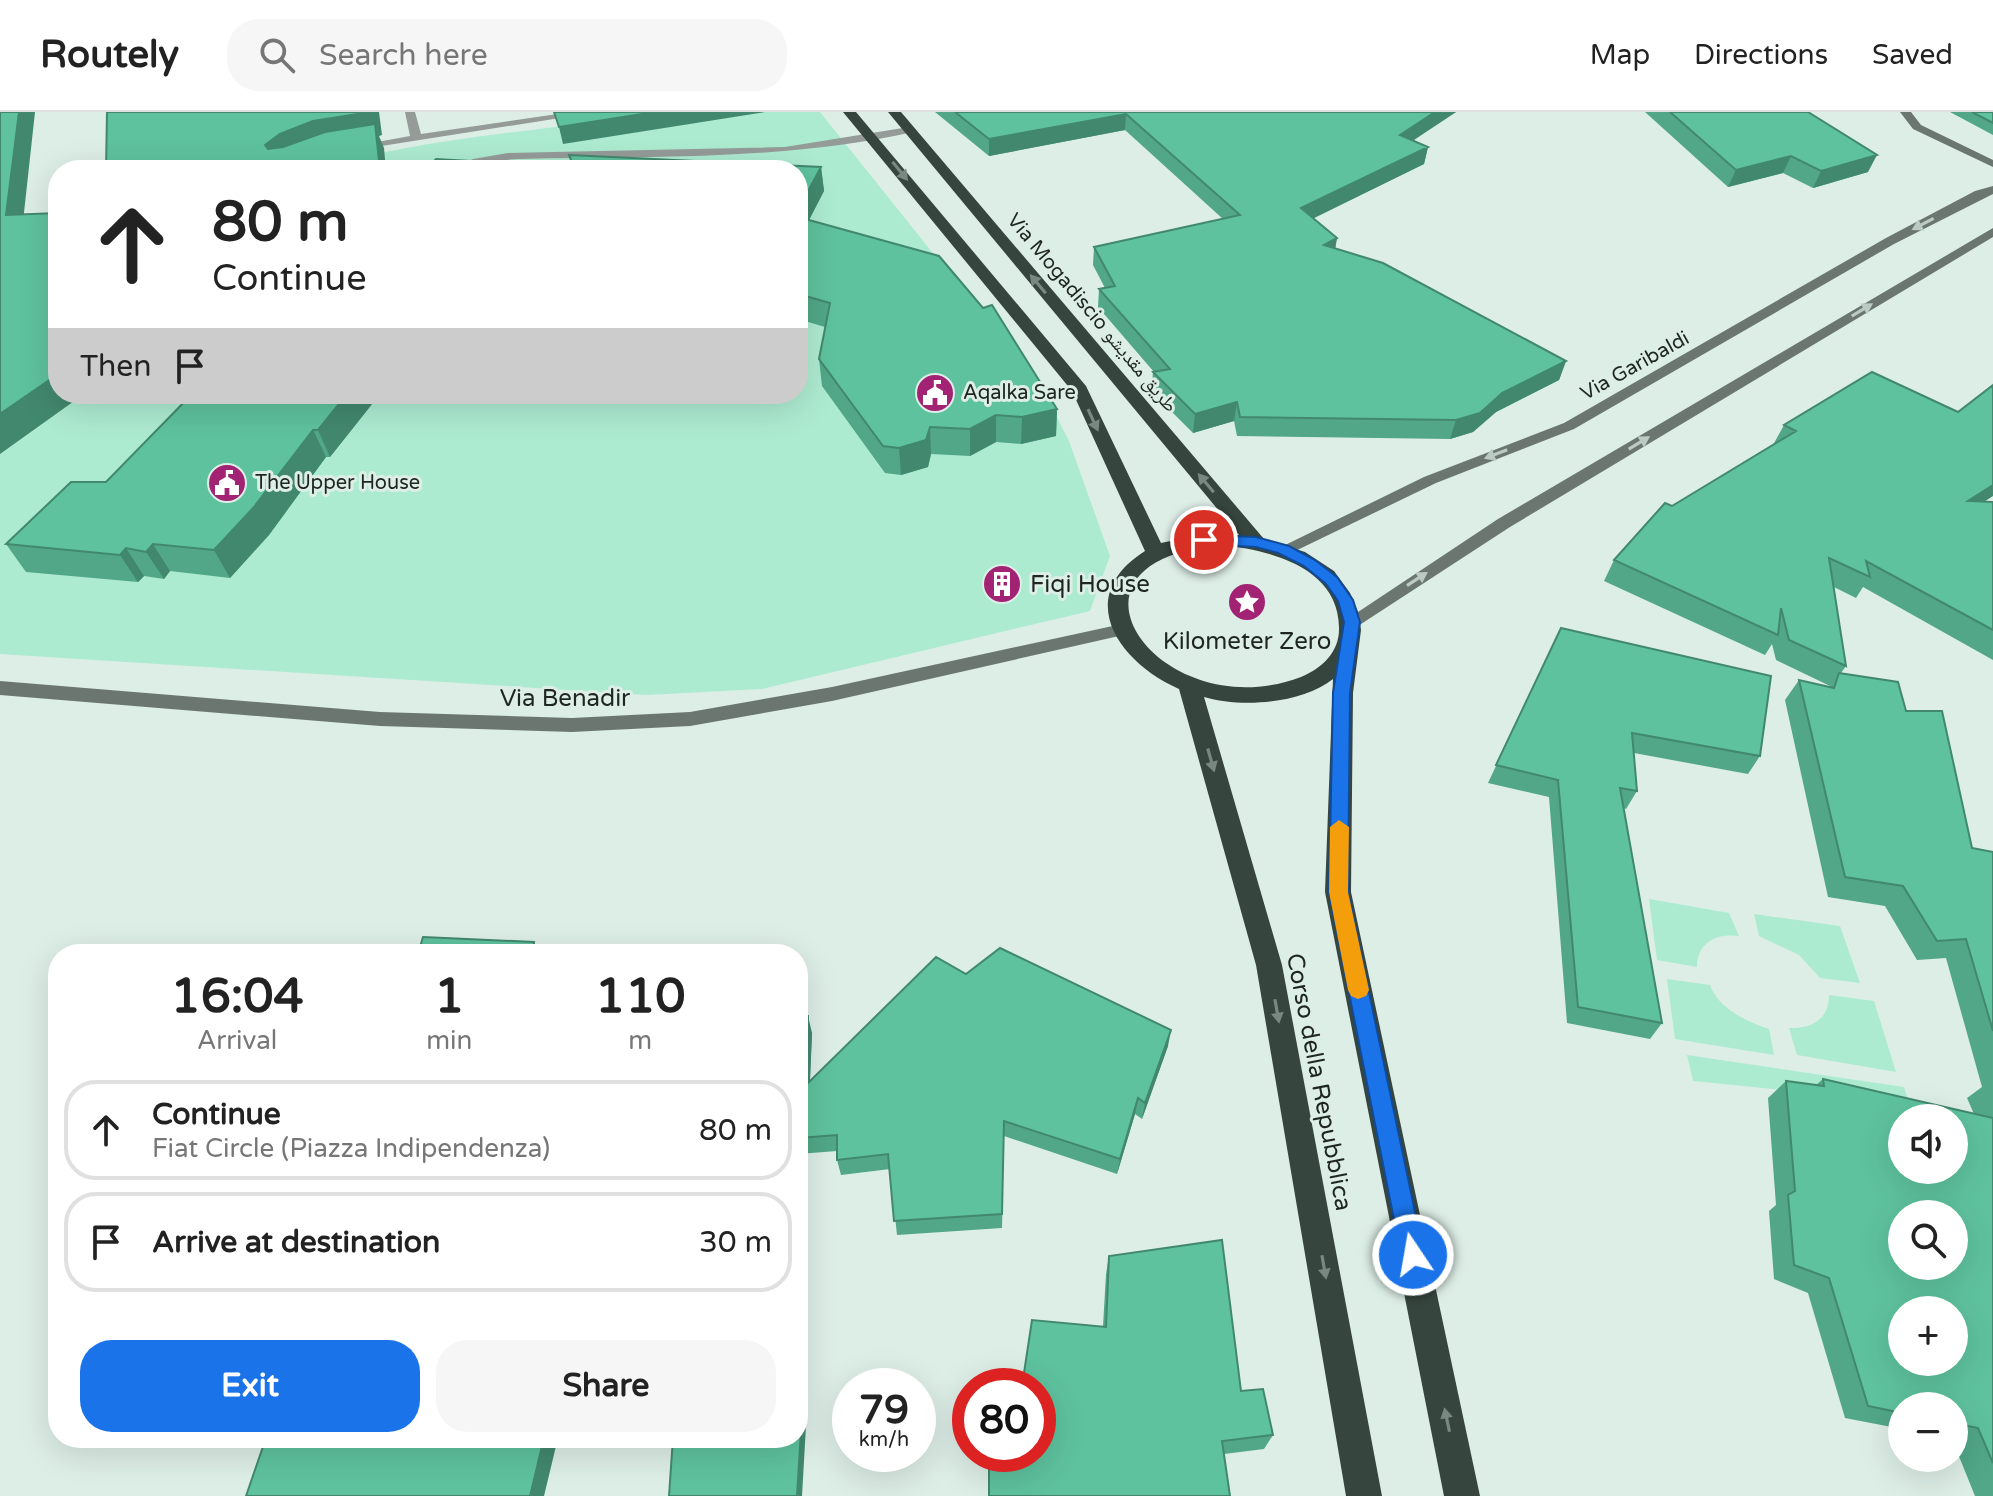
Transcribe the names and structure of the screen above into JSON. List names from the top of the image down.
{
  "streets": {
    "highway": ["Via Mogadiscio طريق مقديشو", "Corso della Repubblica"],
    "main road": ["Via Garibaldi", "Via Benadir"]
  },
  "crossings": [
    ["Via Mogadiscio طريق مقديشو", "Via Garibaldi"],
    ["Via Mogadiscio طريق مقديشو", "Via Benadir"],
    ["Via Mogadiscio طريق مقديشو", "Corso della Repubblica"],
    ["Via Garibaldi", "Via Benadir"],
    ["Via Garibaldi", "Corso della Repubblica"],
    ["Via Benadir", "Corso della Repubblica"]
  ],
  "places": {
    "public building": ["Aqalka Sare", "The Upper House"],
    "building": ["Fiqi House"],
    "place": ["Kilometer Zero"]
  },
  "page": {
    "header": "Routely",
    "search": "Search here",
    "nav": ["Map", "Directions", "Saved"],
    "turn": ["80 m", "Continue"],
    "then": "Then",
    "eta": [
      "16:04",
      "Arrival",
      "1",
      "min",
      "110",
      "m"
    ],
    "list": [
      {
        "name": "Continue",
        "note": "Fiat Circle (Piazza Indipendenza)",
        "value": "80 m"
      },
      {
        "name": "Arrive at destination",
        "value": "30 m"
      }
    ],
    "map_buttons": ["+", "−"],
    "buttons": ["Exit", "Share"],
    "speed": "79 km/h",
    "limit": "80"
  }
}
